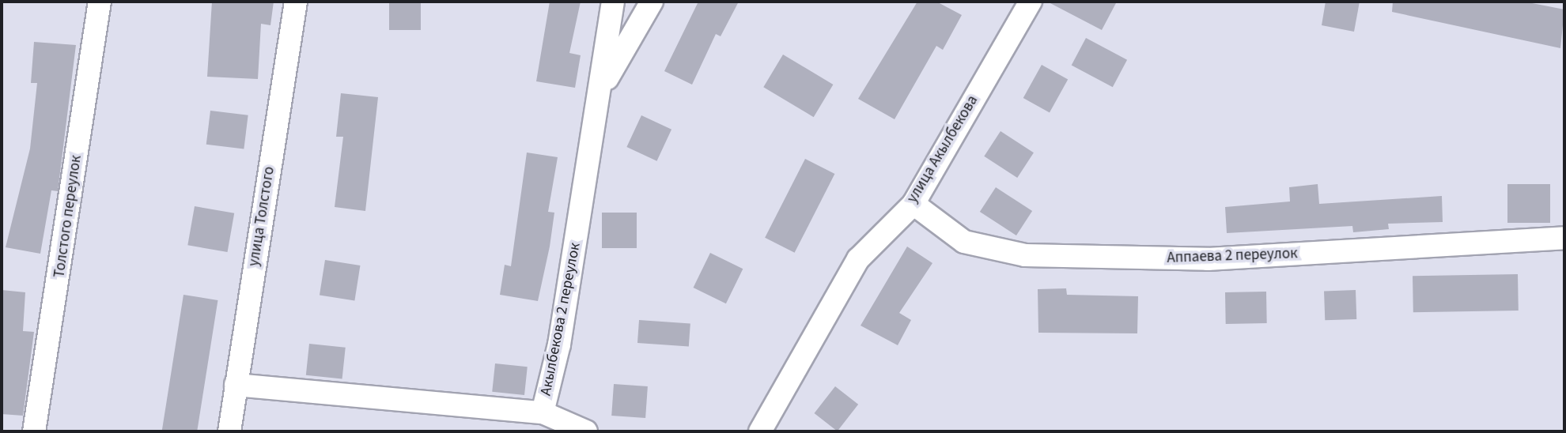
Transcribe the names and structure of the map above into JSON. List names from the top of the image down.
{
  "streets": {
    "street": [
      "улица Акылбекова",
      "Толстого переулок",
      "улица Толстого",
      "Аппаева 2 переулок",
      "Акылбекова 2 переулок"
    ]
  },
  "crossings": [
    ["улица Акылбекова", "Аппаева 2 переулок"],
    ["улица Толстого", "Акылбекова 2 переулок"]
  ]
}
